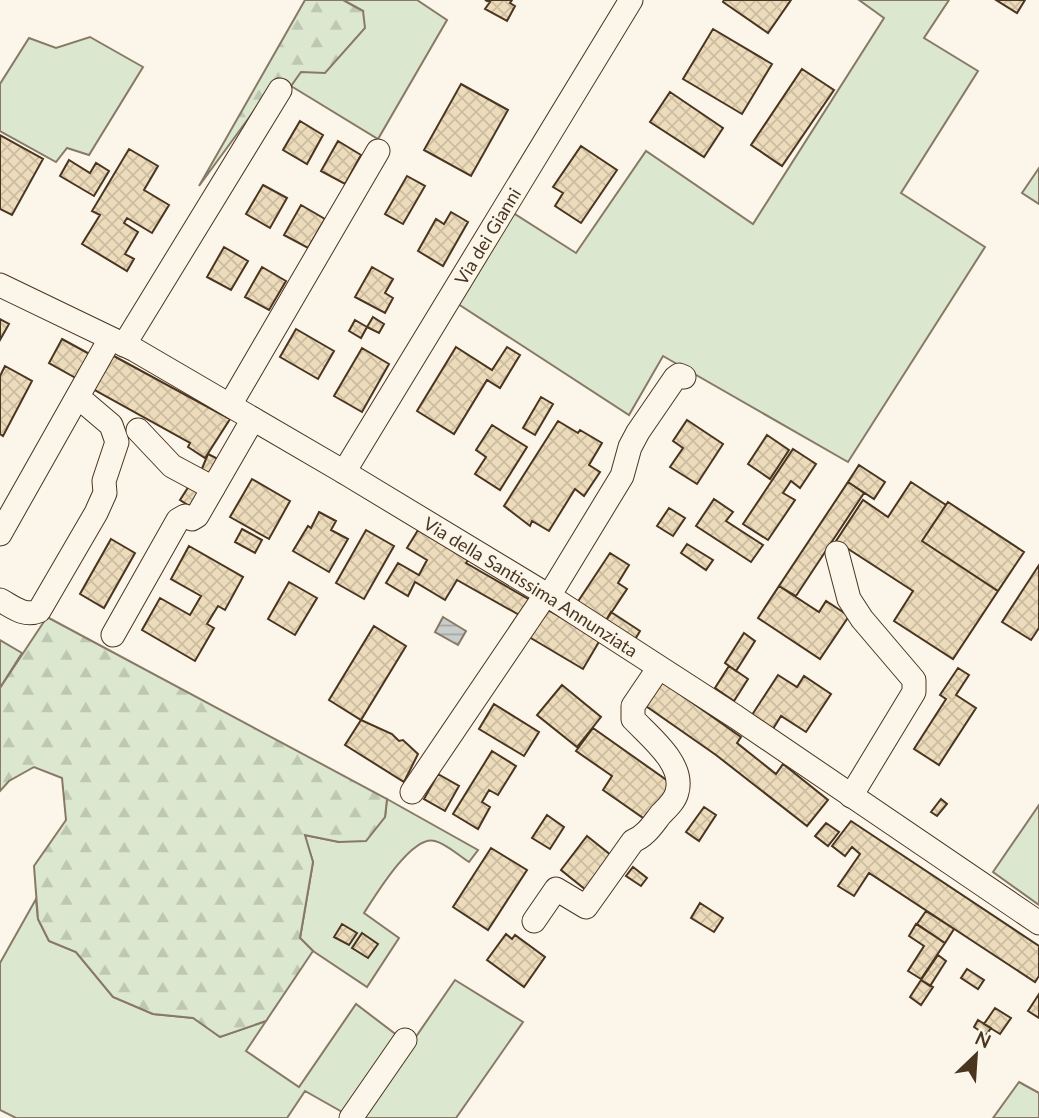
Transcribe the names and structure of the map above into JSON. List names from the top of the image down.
{
  "streets": {
    "street": ["Via dei Gianni", "Via della Santissima Annunziata"]
  },
  "crossings": [
    ["Via dei Gianni", "Via della Santissima Annunziata"]
  ],
  "north": "top right"
}
